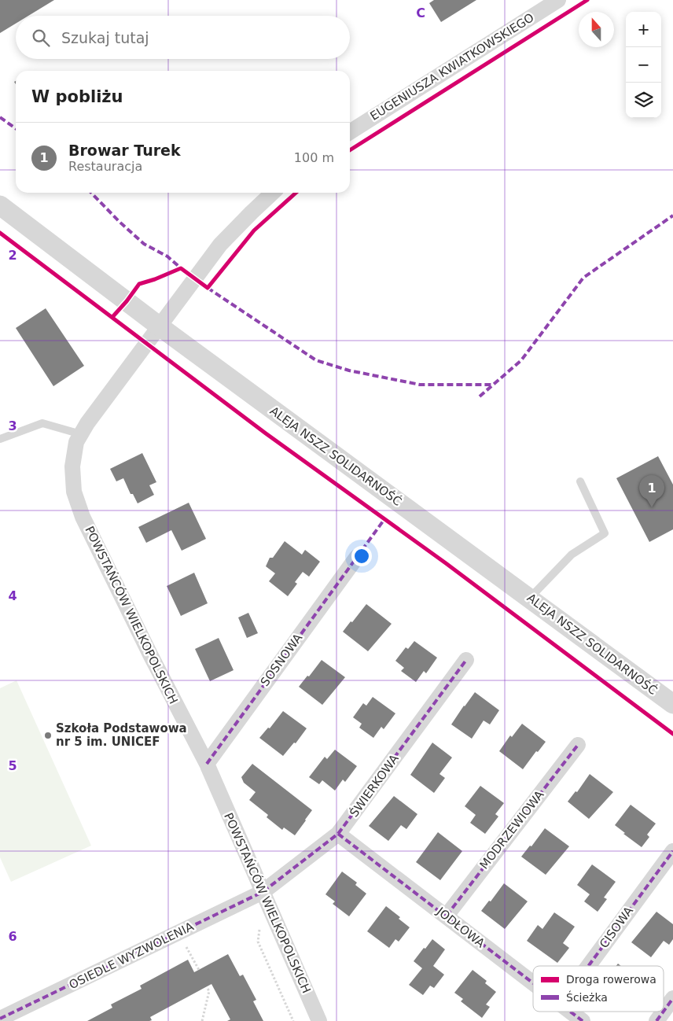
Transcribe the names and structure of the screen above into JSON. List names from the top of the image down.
{
  "streets": {
    "street": [
      "EUGENIUSZA KWIATKOWSKIEGO",
      "ALEJA NSZZ SOLIDARNOŚĆ",
      "POWSTAŃCÓW WIELKOPOLSKICH",
      "SOSNOWA",
      "ŚWIERKOWA",
      "MODRZEWIOWA",
      "JODŁOWA",
      "CISOWA",
      "OSIEDLE WYZWOLENIA"
    ]
  },
  "crossings": [
    ["ALEJA NSZZ SOLIDARNOŚĆ", "POWSTAŃCÓW WIELKOPOLSKICH"],
    ["POWSTAŃCÓW WIELKOPOLSKICH", "SOSNOWA"],
    ["POWSTAŃCÓW WIELKOPOLSKICH", "ŚWIERKOWA"],
    ["POWSTAŃCÓW WIELKOPOLSKICH", "OSIEDLE WYZWOLENIA"],
    ["ŚWIERKOWA", "JODŁOWA"],
    ["ŚWIERKOWA", "OSIEDLE WYZWOLENIA"],
    ["MODRZEWIOWA", "JODŁOWA"]
  ],
  "places": ["Szkoła Podstawowa nr 5 im. UNICEF"],
  "legend": ["Droga rowerowa", "Ścieżka"],
  "north": "top",
  "page": {
    "map_buttons": ["+", "−"],
    "search": "Szukaj tutaj",
    "heading": "W pobliżu",
    "list": [
      {
        "mark": "1",
        "name": "Browar Turek",
        "note": "Restauracja",
        "value": "100 m"
      }
    ],
    "pins": "1"
  },
  "grid": {
    "columns": ["C"],
    "rows": [
      "2",
      "3",
      "4",
      "5",
      "6"
    ]
  }
}
